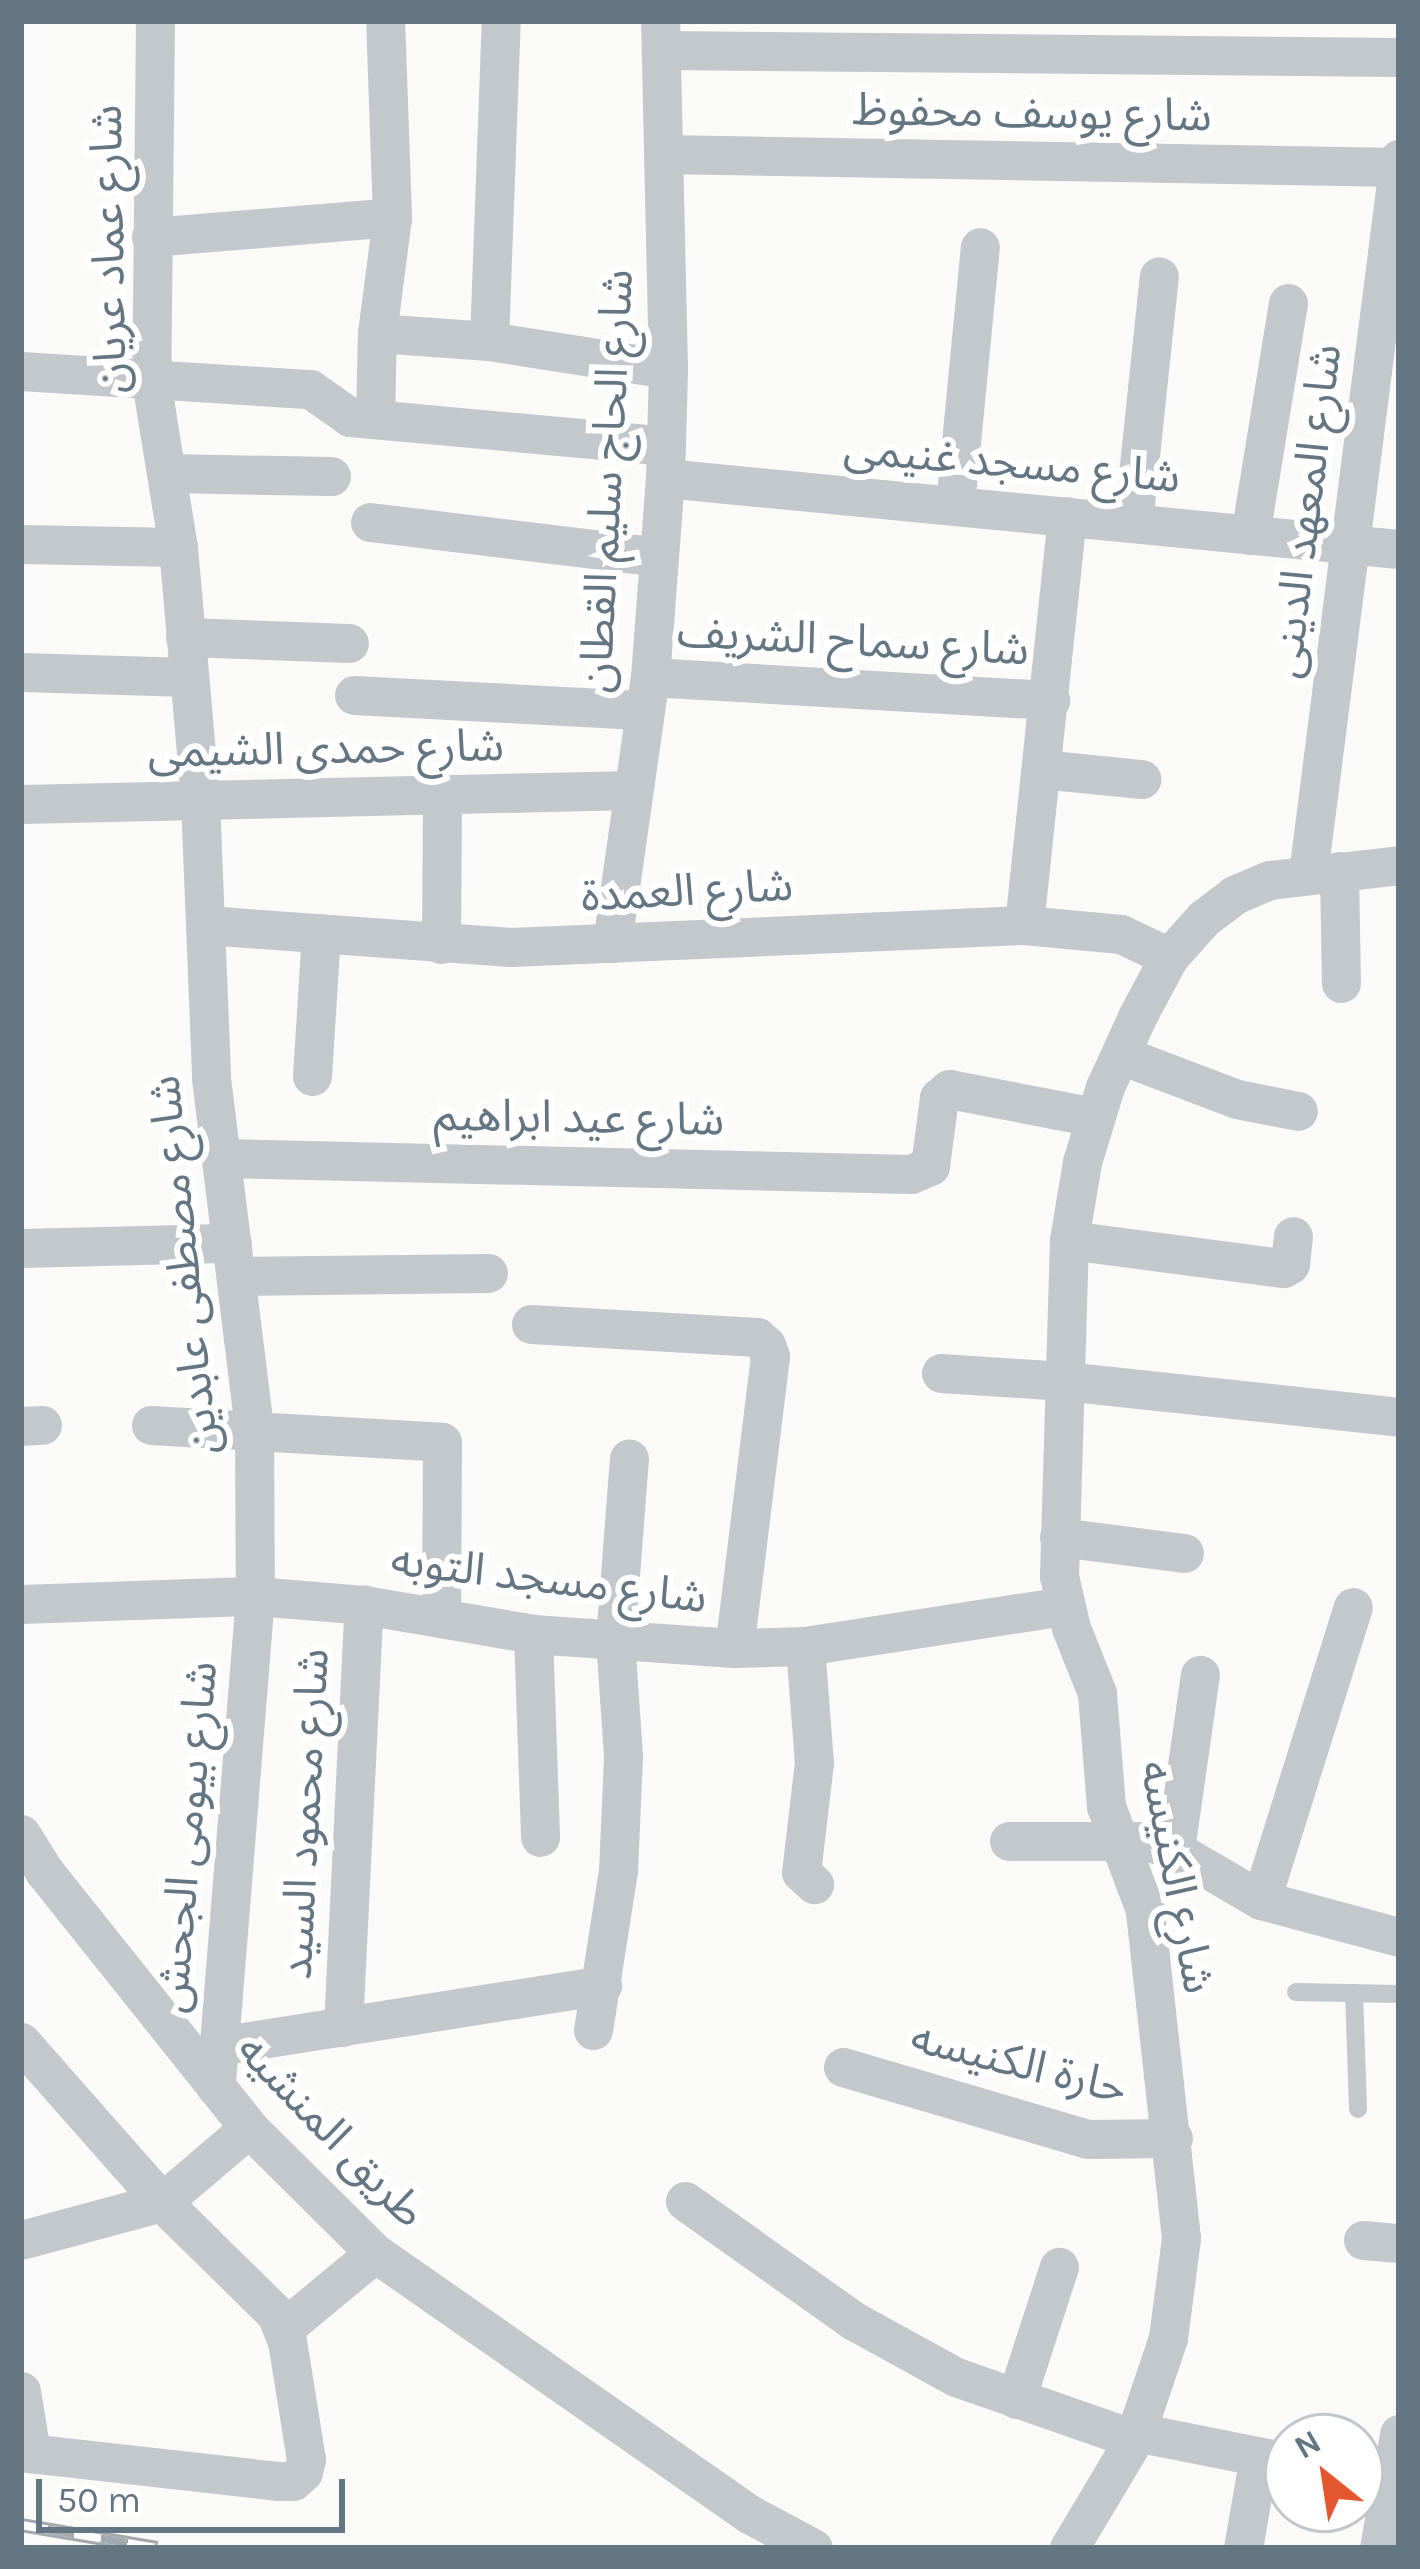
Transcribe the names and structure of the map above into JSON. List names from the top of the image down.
{
  "streets": {
    "street": [
      "شارع يوسف محفوظ",
      "شارع عماد عريان",
      "شارع مسجد غنيمى",
      "شارع الحاج سليم القطان",
      "شارع المعهد الدينى",
      "شارع سماح الشريف",
      "شارع حمدى الشيمى",
      "شارع العمدة",
      "شارع عيد ابراهيم",
      "شارع مصطفى عابدين",
      "شارع مسجد التوبه",
      "شارع محمود السيد",
      "شارع بيومى الجحش",
      "شارع الكنيسه",
      "حارة الكنيسه",
      "طريق المنشيه"
    ]
  },
  "crossings": [
    ["شارع يوسف محفوظ", "شارع الحاج سليم القطان"],
    ["شارع يوسف محفوظ", "شارع المعهد الدينى"],
    ["شارع عماد عريان", "شارع مسجد غنيمى"],
    ["شارع عماد عريان", "شارع حمدى الشيمى"],
    ["شارع عماد عريان", "شارع العمدة"],
    ["شارع عماد عريان", "شارع مصطفى عابدين"],
    ["شارع مسجد غنيمى", "شارع الحاج سليم القطان"],
    ["شارع مسجد غنيمى", "شارع المعهد الدينى"],
    ["شارع الحاج سليم القطان", "شارع سماح الشريف"],
    ["شارع الحاج سليم القطان", "شارع حمدى الشيمى"],
    ["شارع الحاج سليم القطان", "شارع العمدة"],
    ["شارع المعهد الدينى", "شارع الكنيسه"],
    ["شارع العمدة", "شارع مصطفى عابدين"],
    ["شارع العمدة", "شارع الكنيسه"],
    ["شارع عيد ابراهيم", "شارع مصطفى عابدين"],
    ["شارع عيد ابراهيم", "شارع الكنيسه"],
    ["شارع مصطفى عابدين", "شارع مسجد التوبه"],
    ["شارع مصطفى عابدين", "شارع بيومى الجحش"],
    ["شارع مسجد التوبه", "شارع محمود السيد"],
    ["شارع مسجد التوبه", "شارع بيومى الجحش"],
    ["شارع مسجد التوبه", "شارع الكنيسه"],
    ["شارع بيومى الجحش", "طريق المنشيه"],
    ["شارع الكنيسه", "حارة الكنيسه"]
  ],
  "scale_bar": "50 m",
  "north": "top left"
}
